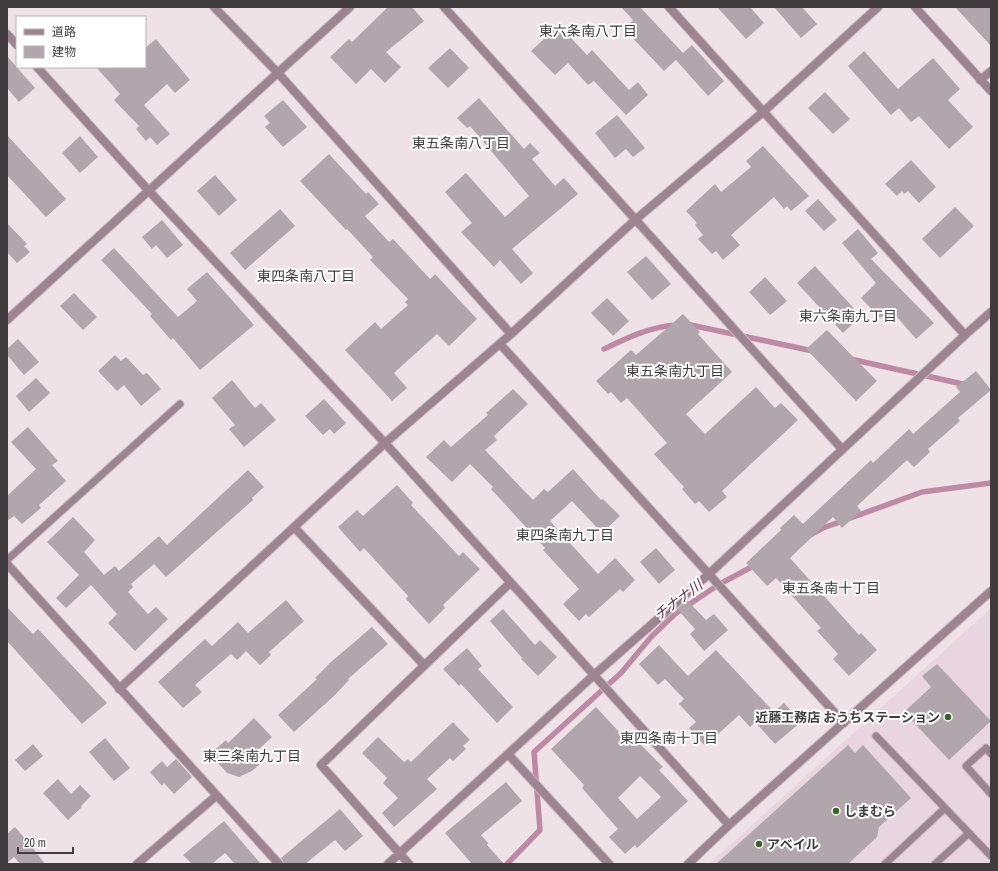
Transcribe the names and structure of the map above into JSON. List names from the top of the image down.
{
  "districts": [
    "東六条南八丁目",
    "東五条南八丁目",
    "東四条南八丁目",
    "東六条南九丁目",
    "東五条南九丁目",
    "東四条南九丁目",
    "東五条南十丁目",
    "東四条南十丁目",
    "東三条南九丁目"
  ],
  "water": ["チナナ川"],
  "places": ["近藤工務店 おうちステーション", "しまむら", "アベイル"],
  "legend": ["道路", "建物"],
  "scale_bar": "20 m"
}
